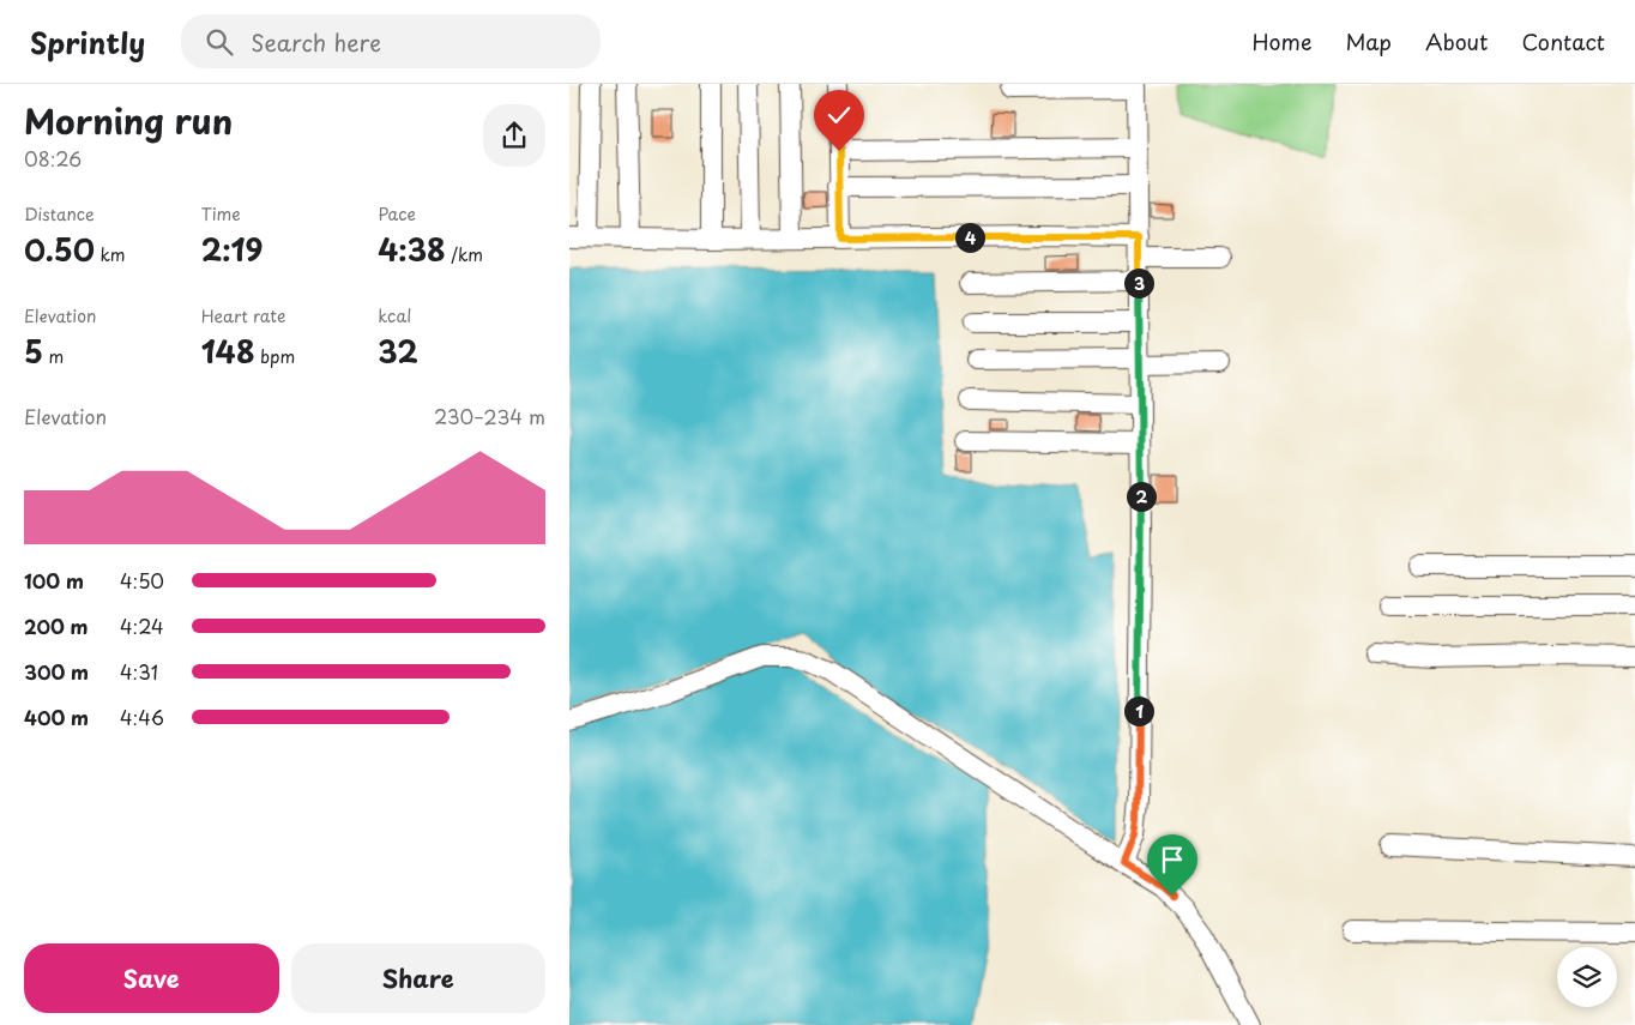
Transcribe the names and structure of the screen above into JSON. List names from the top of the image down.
{
  "page": {
    "header": "Sprintly",
    "search": "Search here",
    "nav": [
      "Home",
      "Map",
      "About",
      "Contact"
    ],
    "heading": ["Morning run", "08:26"],
    "stats": [
      ["Distance", "0.50 km"],
      ["Time", "2:19"],
      ["Pace", "4:38 /km"],
      ["Elevation", "5 m"],
      ["Heart rate", "148 bpm"],
      ["kcal", "32"]
    ],
    "pins": [
      "4",
      "3",
      "2",
      "1"
    ],
    "chart": ["Elevation", "230–234 m"],
    "list": [
      {
        "name": "100 m",
        "note": "4:50"
      },
      {
        "name": "200 m",
        "note": "4:24"
      },
      {
        "name": "300 m",
        "note": "4:31"
      },
      {
        "name": "400 m",
        "note": "4:46"
      }
    ],
    "buttons": ["Save", "Share"]
  }
}
